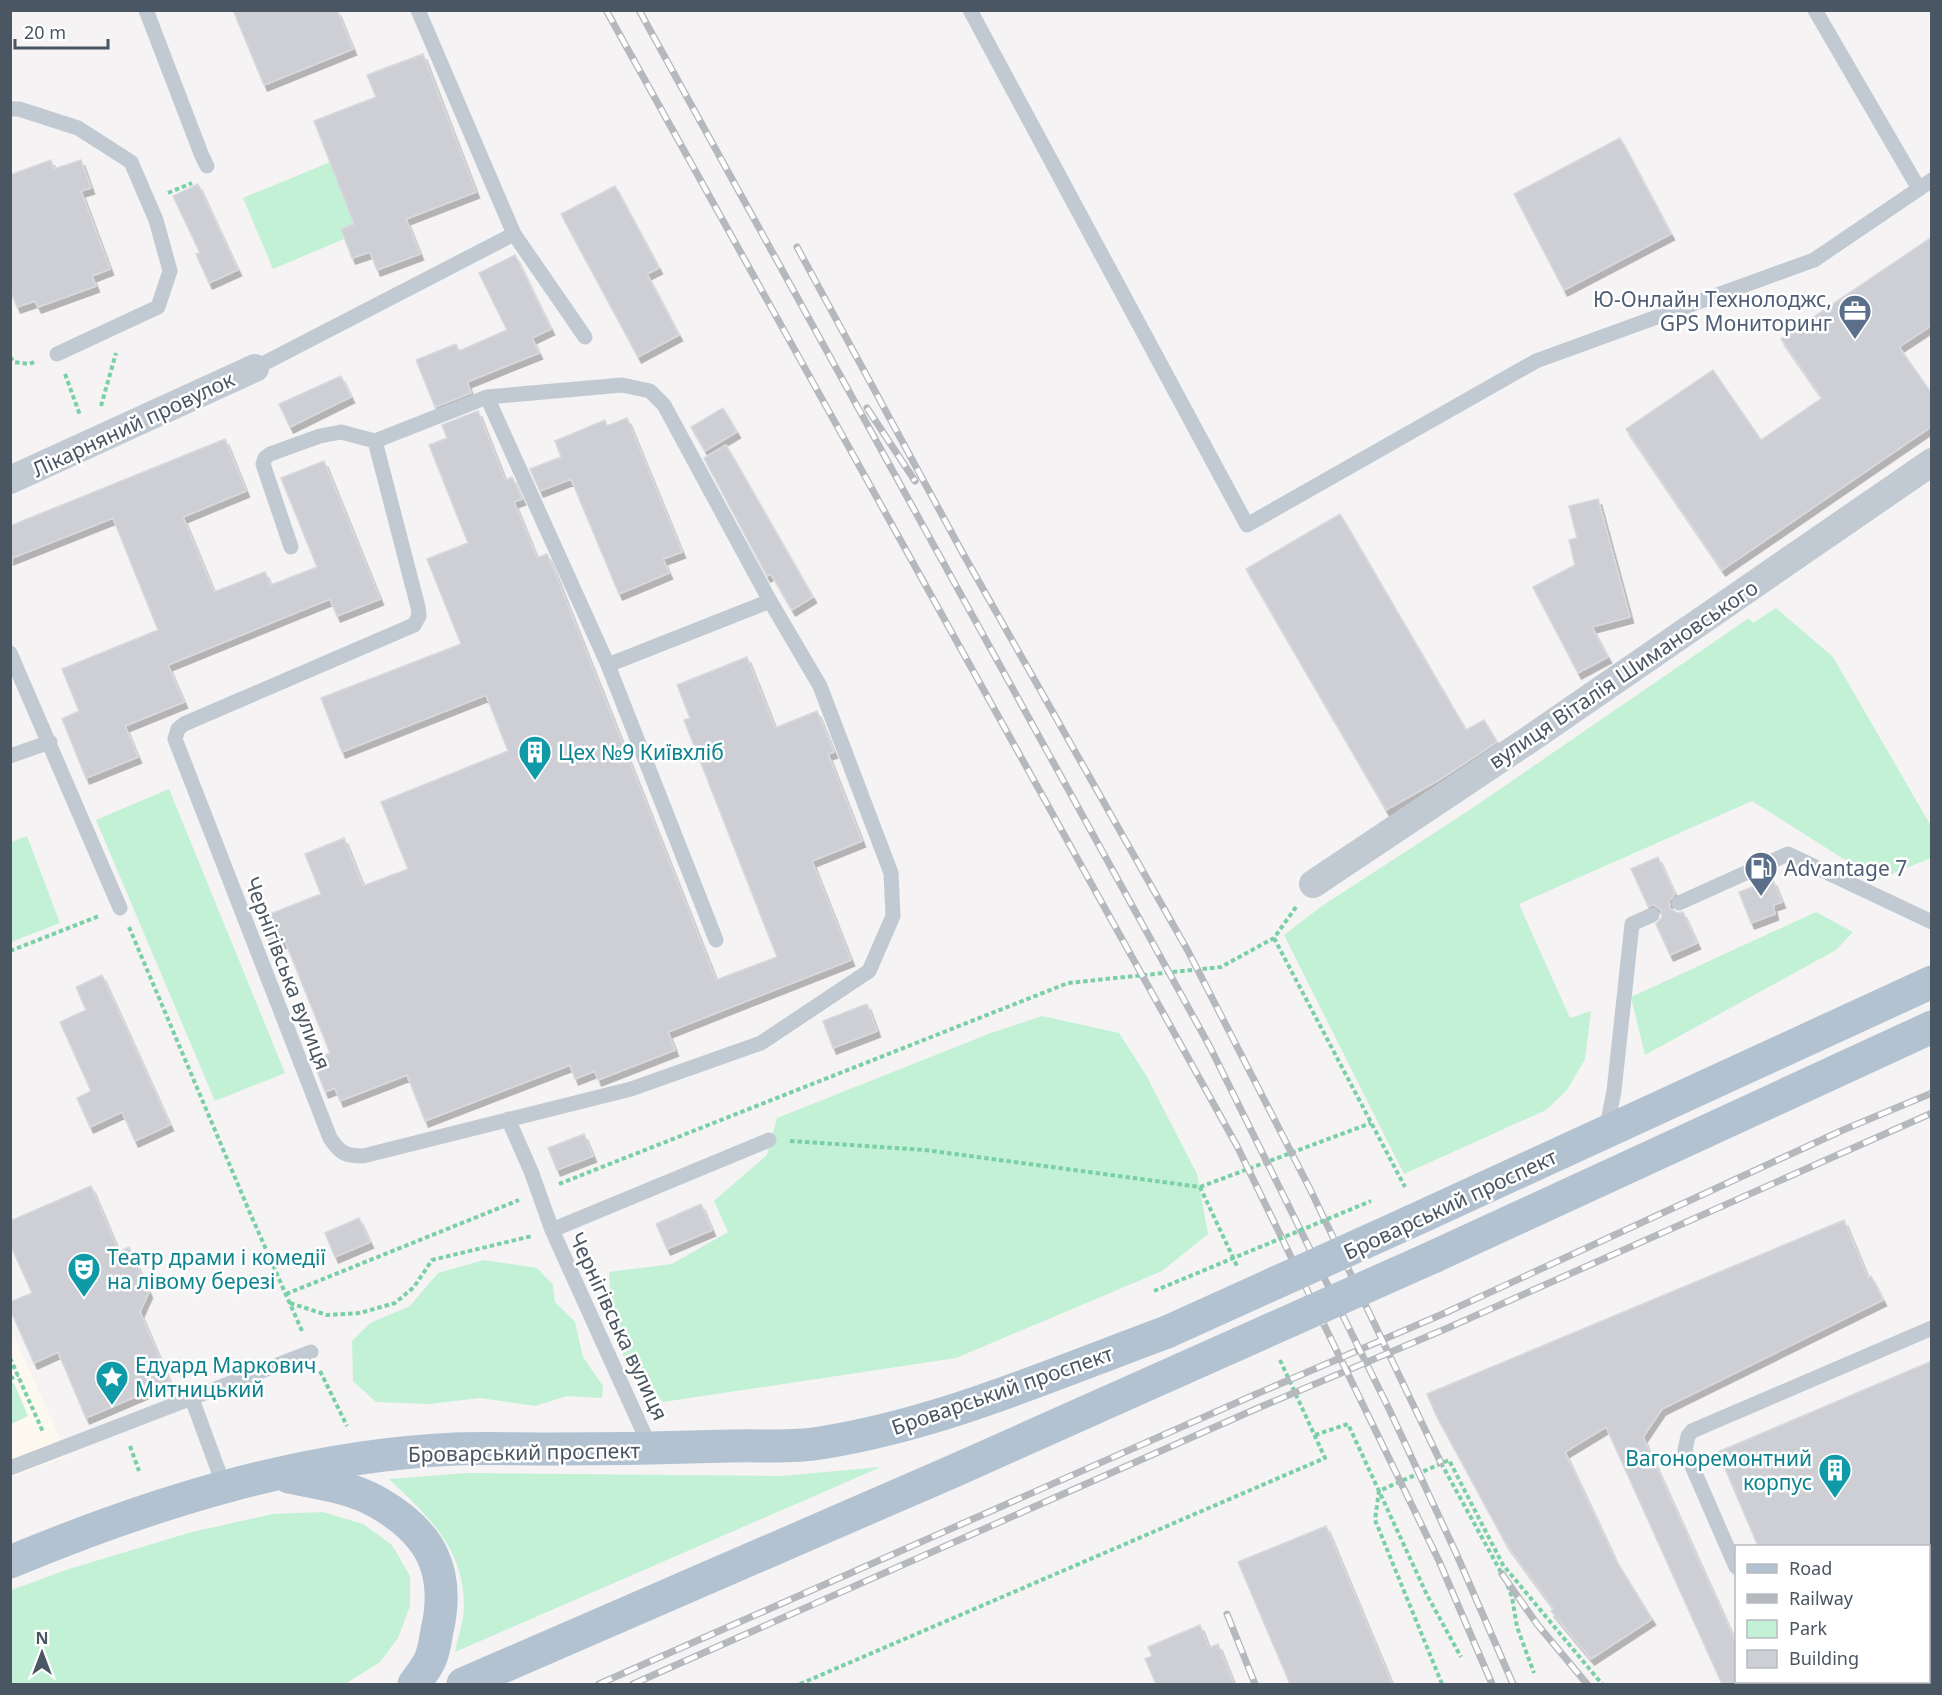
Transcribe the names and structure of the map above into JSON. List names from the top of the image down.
{
  "streets": {
    "main road": ["Броварський проспект"],
    "street": ["Лікарняний провулок", "вулиця Віталія Шимановського"],
    "lane": ["Чернігівська вулиця"]
  },
  "crossings": [
    ["Чернігівська вулиця", "Броварський проспект"]
  ],
  "places": {
    "office": ["Ю-Онлайн Технолоджс, GPS Мониторинг"],
    "building": ["Цех №9 Київхліб", "Вагоноремонтний корпус"],
    "fuel station": ["Advantage 7"],
    "theatre": ["Театр драми і комедії на лівому березі"],
    "place": ["Едуард Маркович Митницький"]
  },
  "legend": [
    "Road",
    "Railway",
    "Park",
    "Building"
  ],
  "scale_bar": "20 m",
  "north": "top"
}
